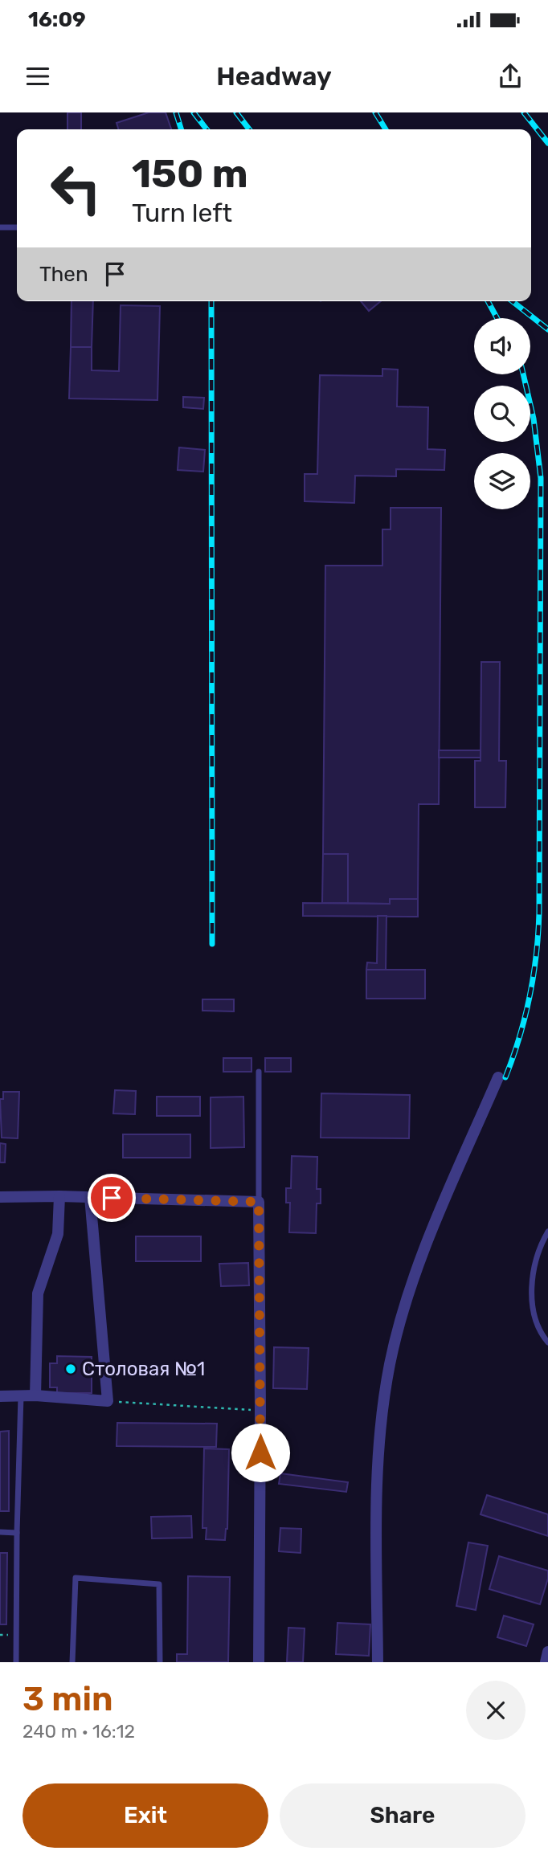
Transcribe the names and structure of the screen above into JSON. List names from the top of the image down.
{
  "places": ["Столовая №1"],
  "page": {
    "status": "16:09",
    "header": "Headway",
    "turn": ["150 m", "Turn left"],
    "then": "Then",
    "heading": ["3 min", "240 m · 16:12"],
    "buttons": ["Exit", "Share"]
  }
}
